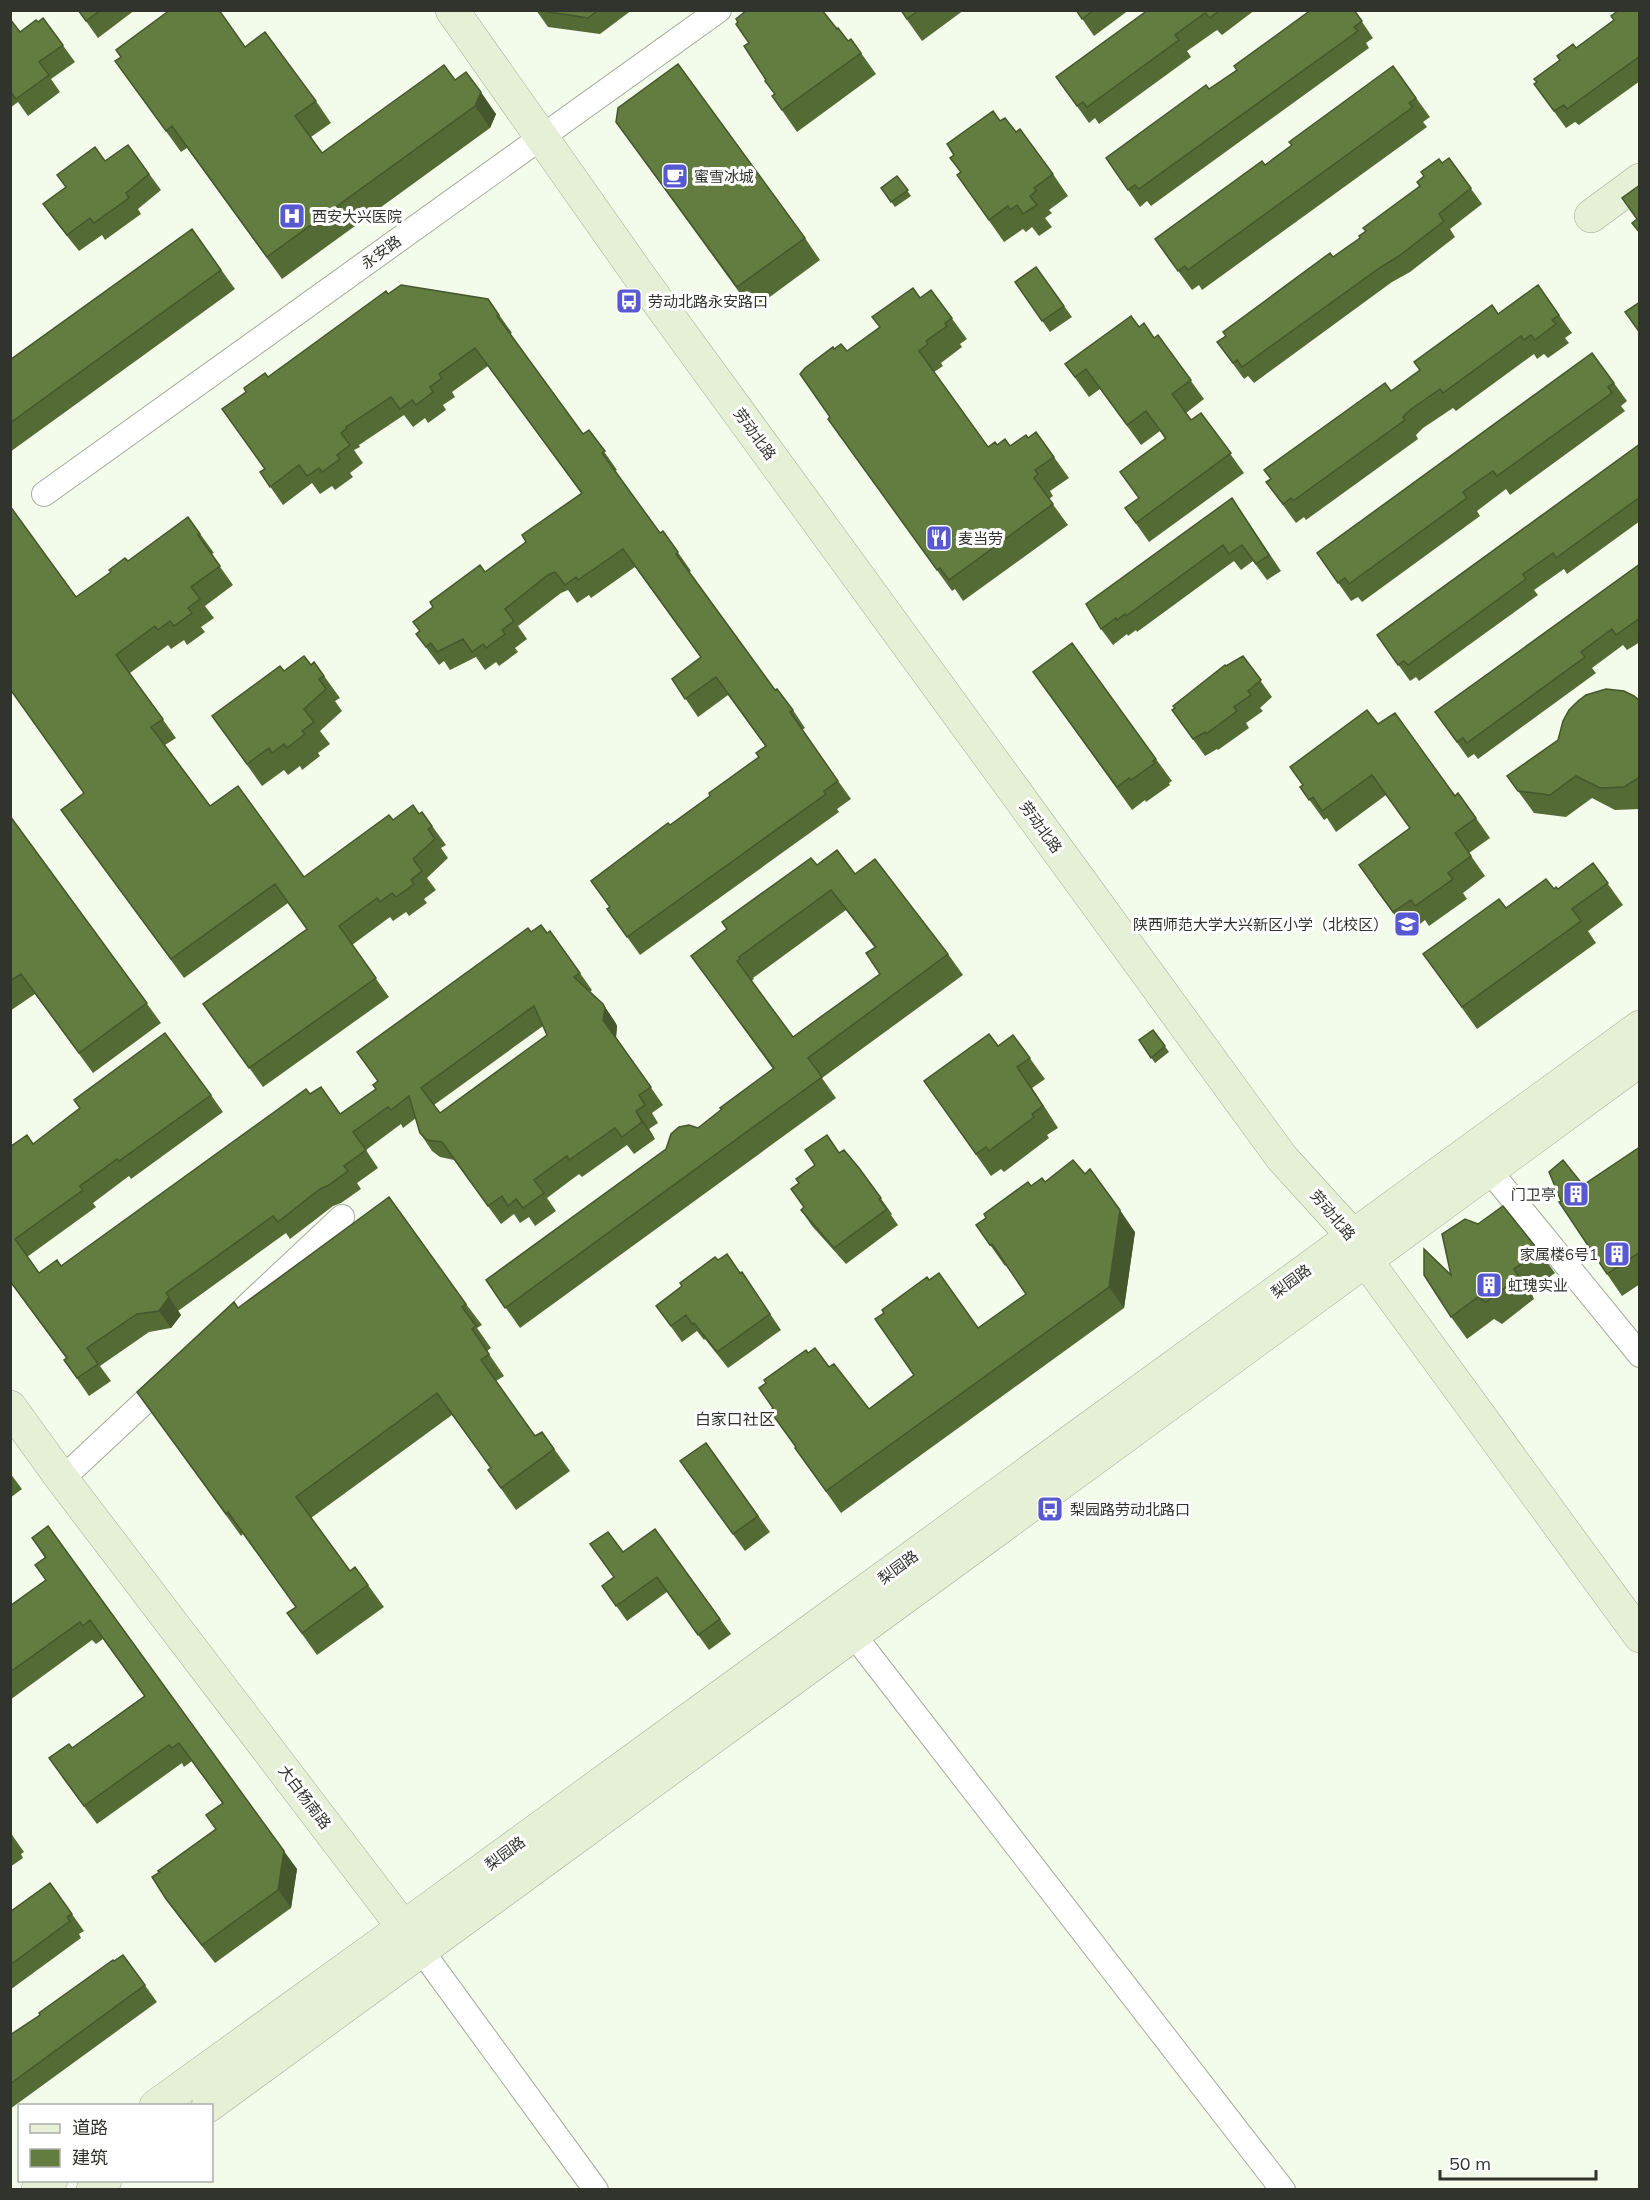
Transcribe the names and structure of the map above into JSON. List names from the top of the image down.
{
  "streets": {
    "main road": ["劳动北路", "梨园路", "大白杨南路"],
    "street": ["永安路"]
  },
  "crossings": [
    ["永安路", "劳动北路"],
    ["劳动北路", "梨园路"],
    ["梨园路", "大白杨南路"]
  ],
  "districts": ["白家口社区"],
  "places": {
    "cafe": ["蜜雪冰城"],
    "hospital": ["西安大兴医院"],
    "bus stop": ["劳动北路永安路口", "梨园路劳动北路口"],
    "restaurant": ["麦当劳"],
    "school or university": ["陕西师范大学大兴新区小学（北校区）"],
    "building": ["门卫亭", "家属楼6号1", "虹瑰实业"]
  },
  "legend": ["道路", "建筑"],
  "scale_bar": "50 m"
}
